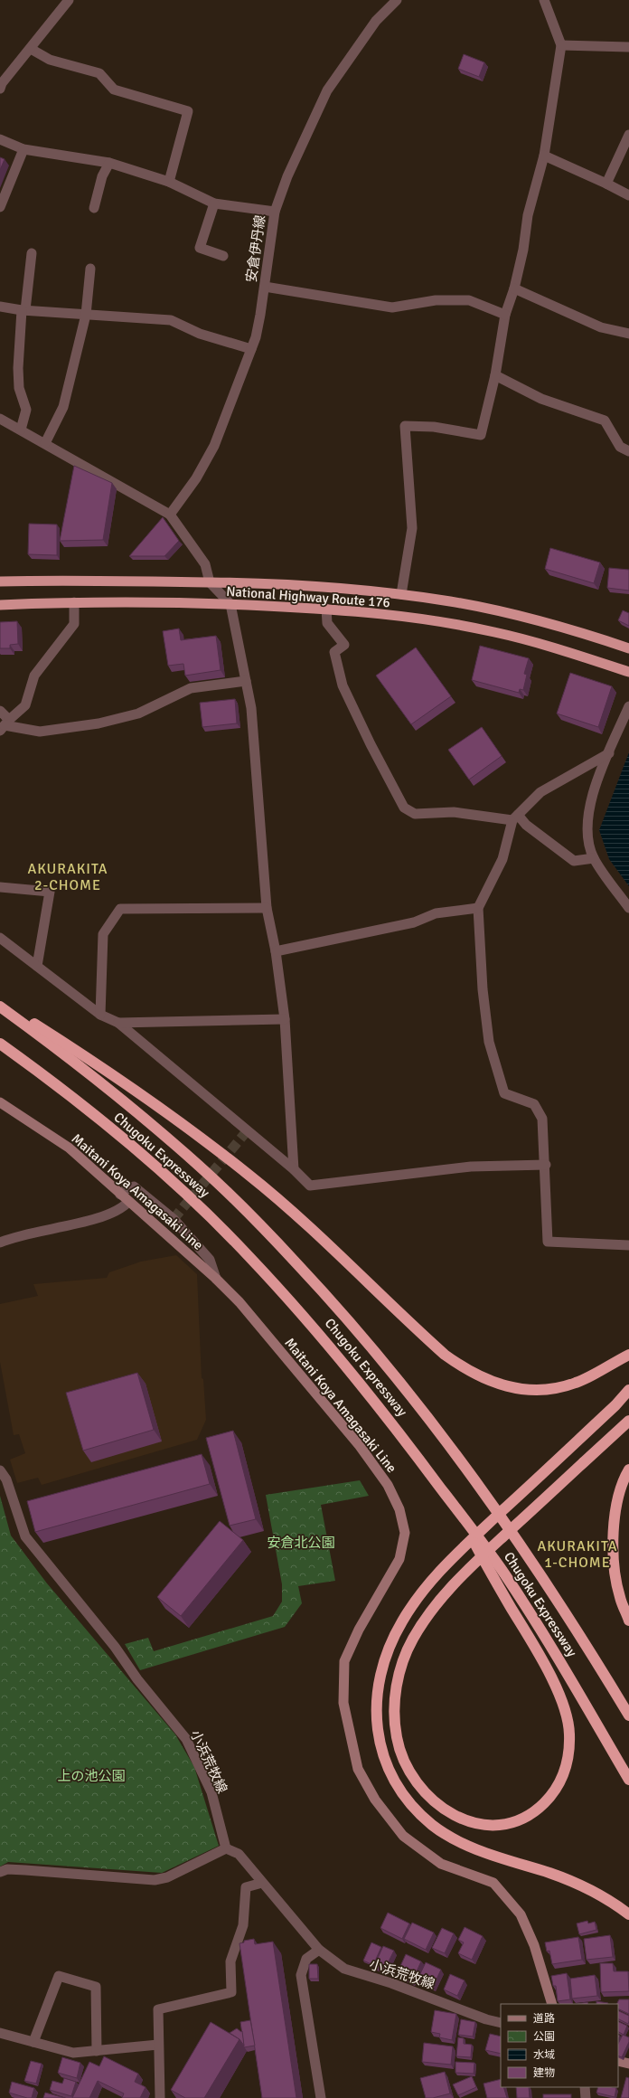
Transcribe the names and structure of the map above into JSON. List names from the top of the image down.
{
  "streets": {
    "highway": ["National Highway Route 176", "Chugoku Expressway"],
    "main road": ["Maitani Koya Amagasaki Line"],
    "street": ["安倉伊丹線", "小浜荒牧線"]
  },
  "districts": ["AKURAKITA 2-CHOME", "AKURAKITA 1-CHOME"],
  "parks": ["安倉北公園", "上の池公園"],
  "legend": [
    "道路",
    "公園",
    "水域",
    "建物"
  ]
}
